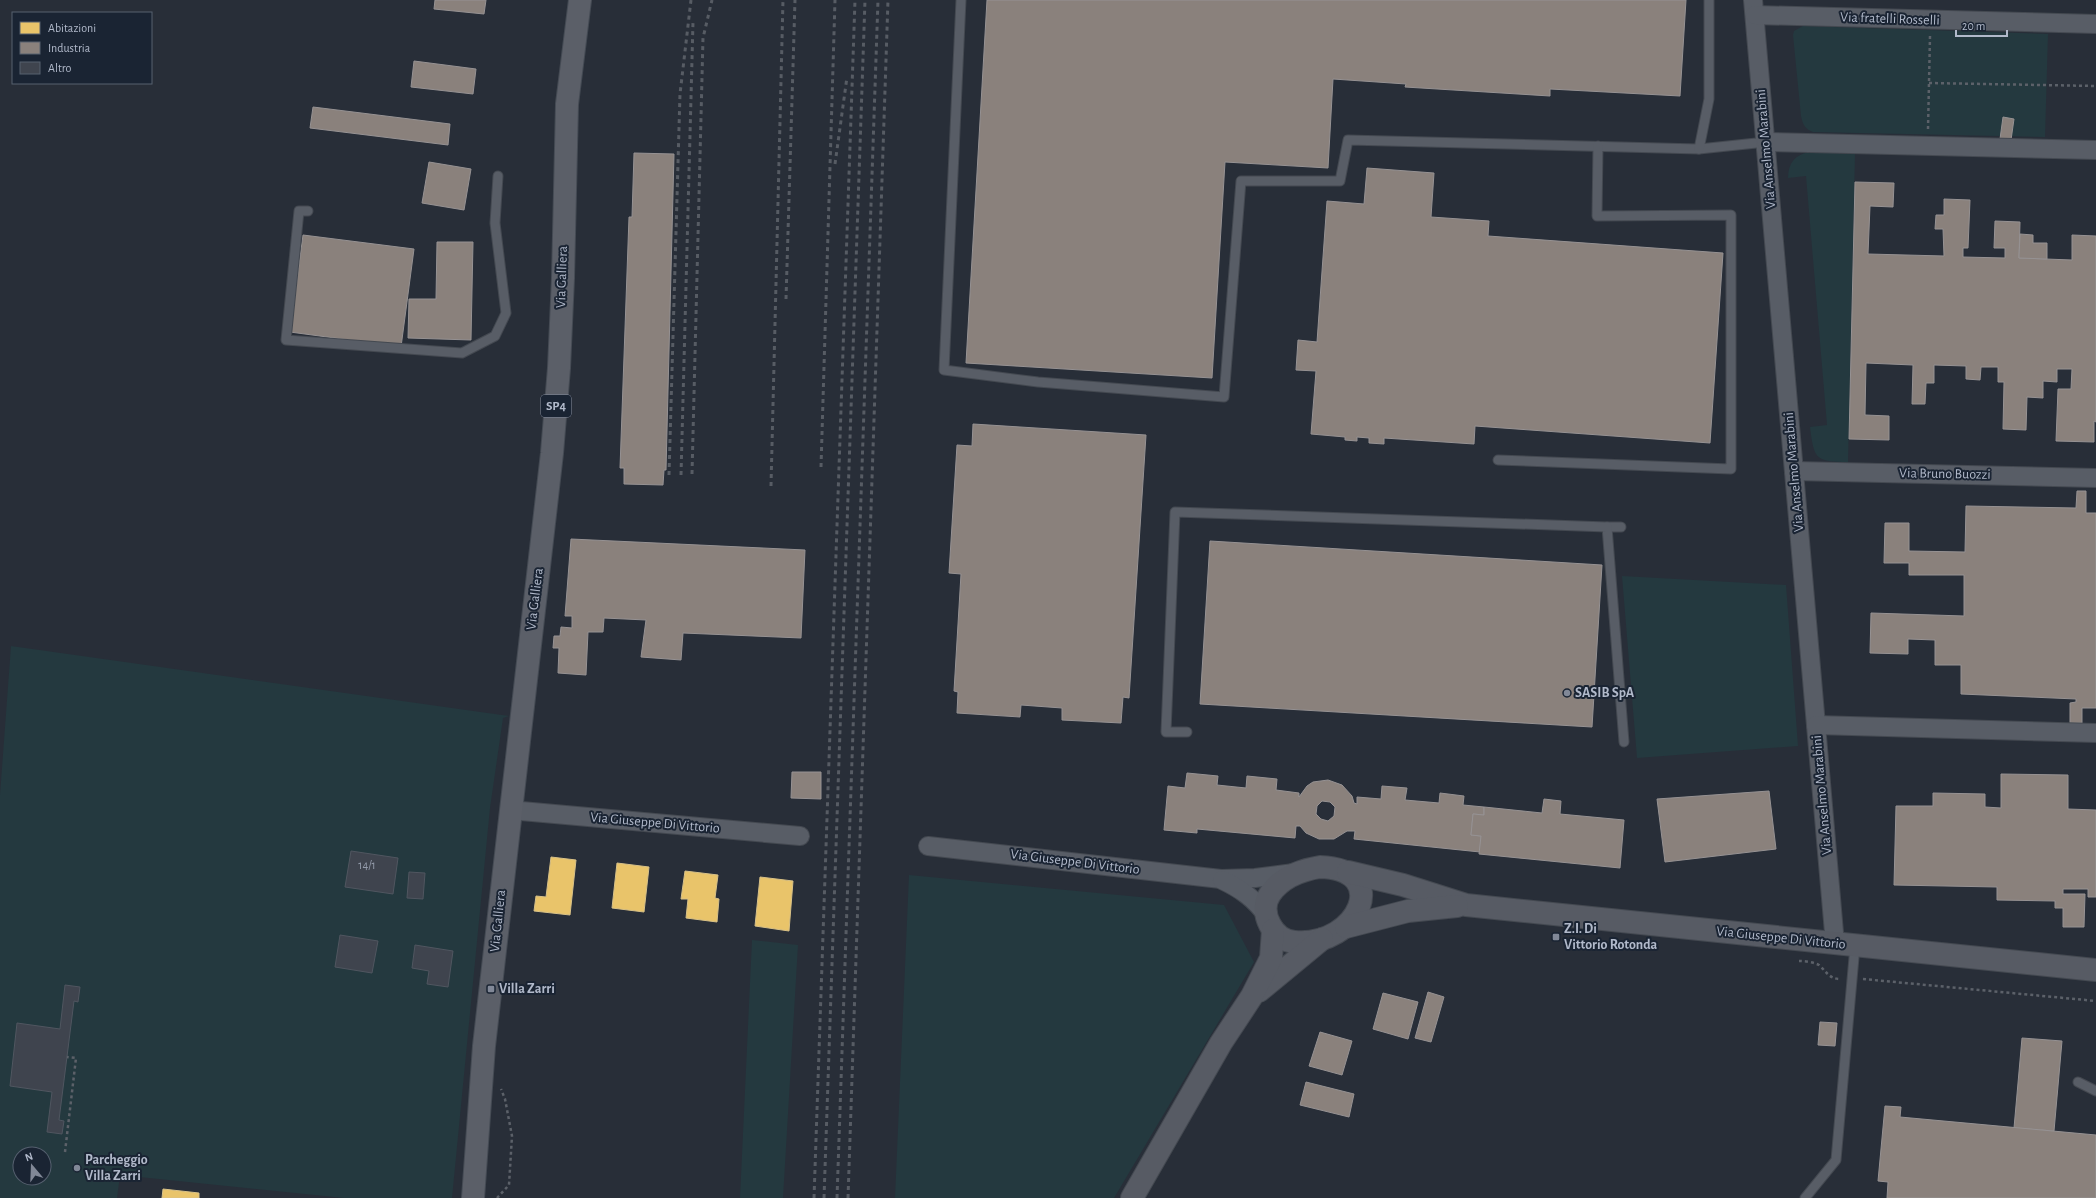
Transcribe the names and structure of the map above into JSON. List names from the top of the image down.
{
  "streets": {
    "main road": ["Via Galliera", "SP4"],
    "street": [
      "Via fratelli Rosselli",
      "Via Anselmo Marabini",
      "Via Bruno Buozzi",
      "Via Giuseppe Di Vittorio"
    ]
  },
  "crossings": [
    ["Via fratelli Rosselli", "Via Anselmo Marabini"],
    ["Via Anselmo Marabini", "Via Bruno Buozzi"],
    ["Via Anselmo Marabini", "Via Giuseppe Di Vittorio"],
    ["Via Galliera", "Via Giuseppe Di Vittorio"]
  ],
  "places": {
    "other": ["SASIB SpA", "Parcheggio Villa Zarri"],
    "transit": ["Z.I. Di Vittorio Rotonda", "Villa Zarri"]
  },
  "house_numbers": ["14/1"],
  "legend": ["Abitazioni", "Industria", "Altro"],
  "scale_bar": "20 m",
  "north": "top"
}
